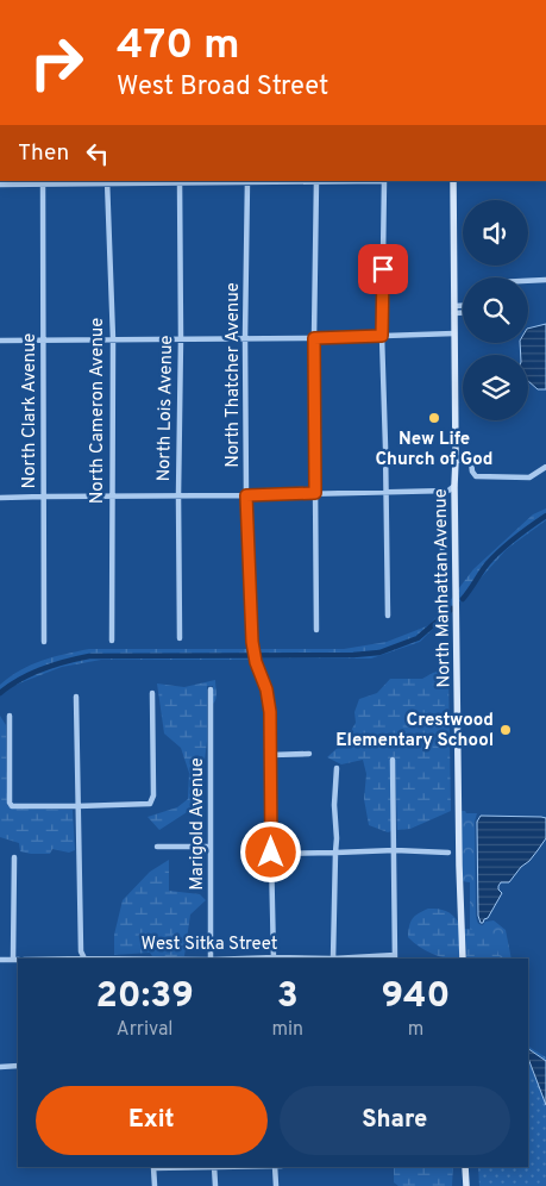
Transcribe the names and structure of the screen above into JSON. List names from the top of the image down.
{
  "streets": {
    "street": [
      "North Thatcher Avenue",
      "North Lois Avenue",
      "North Clark Avenue",
      "North Cameron Avenue",
      "North Manhattan Avenue",
      "Marigold Avenue",
      "West Sitka Street"
    ]
  },
  "places": ["New Life Church of God", "Crestwood Elementary School"],
  "page": {
    "turn": ["470 m", "West Broad Street"],
    "then": "Then",
    "eta": [
      "20:39",
      "Arrival",
      "3",
      "min",
      "940",
      "m"
    ],
    "buttons": ["Exit", "Share"]
  }
}
